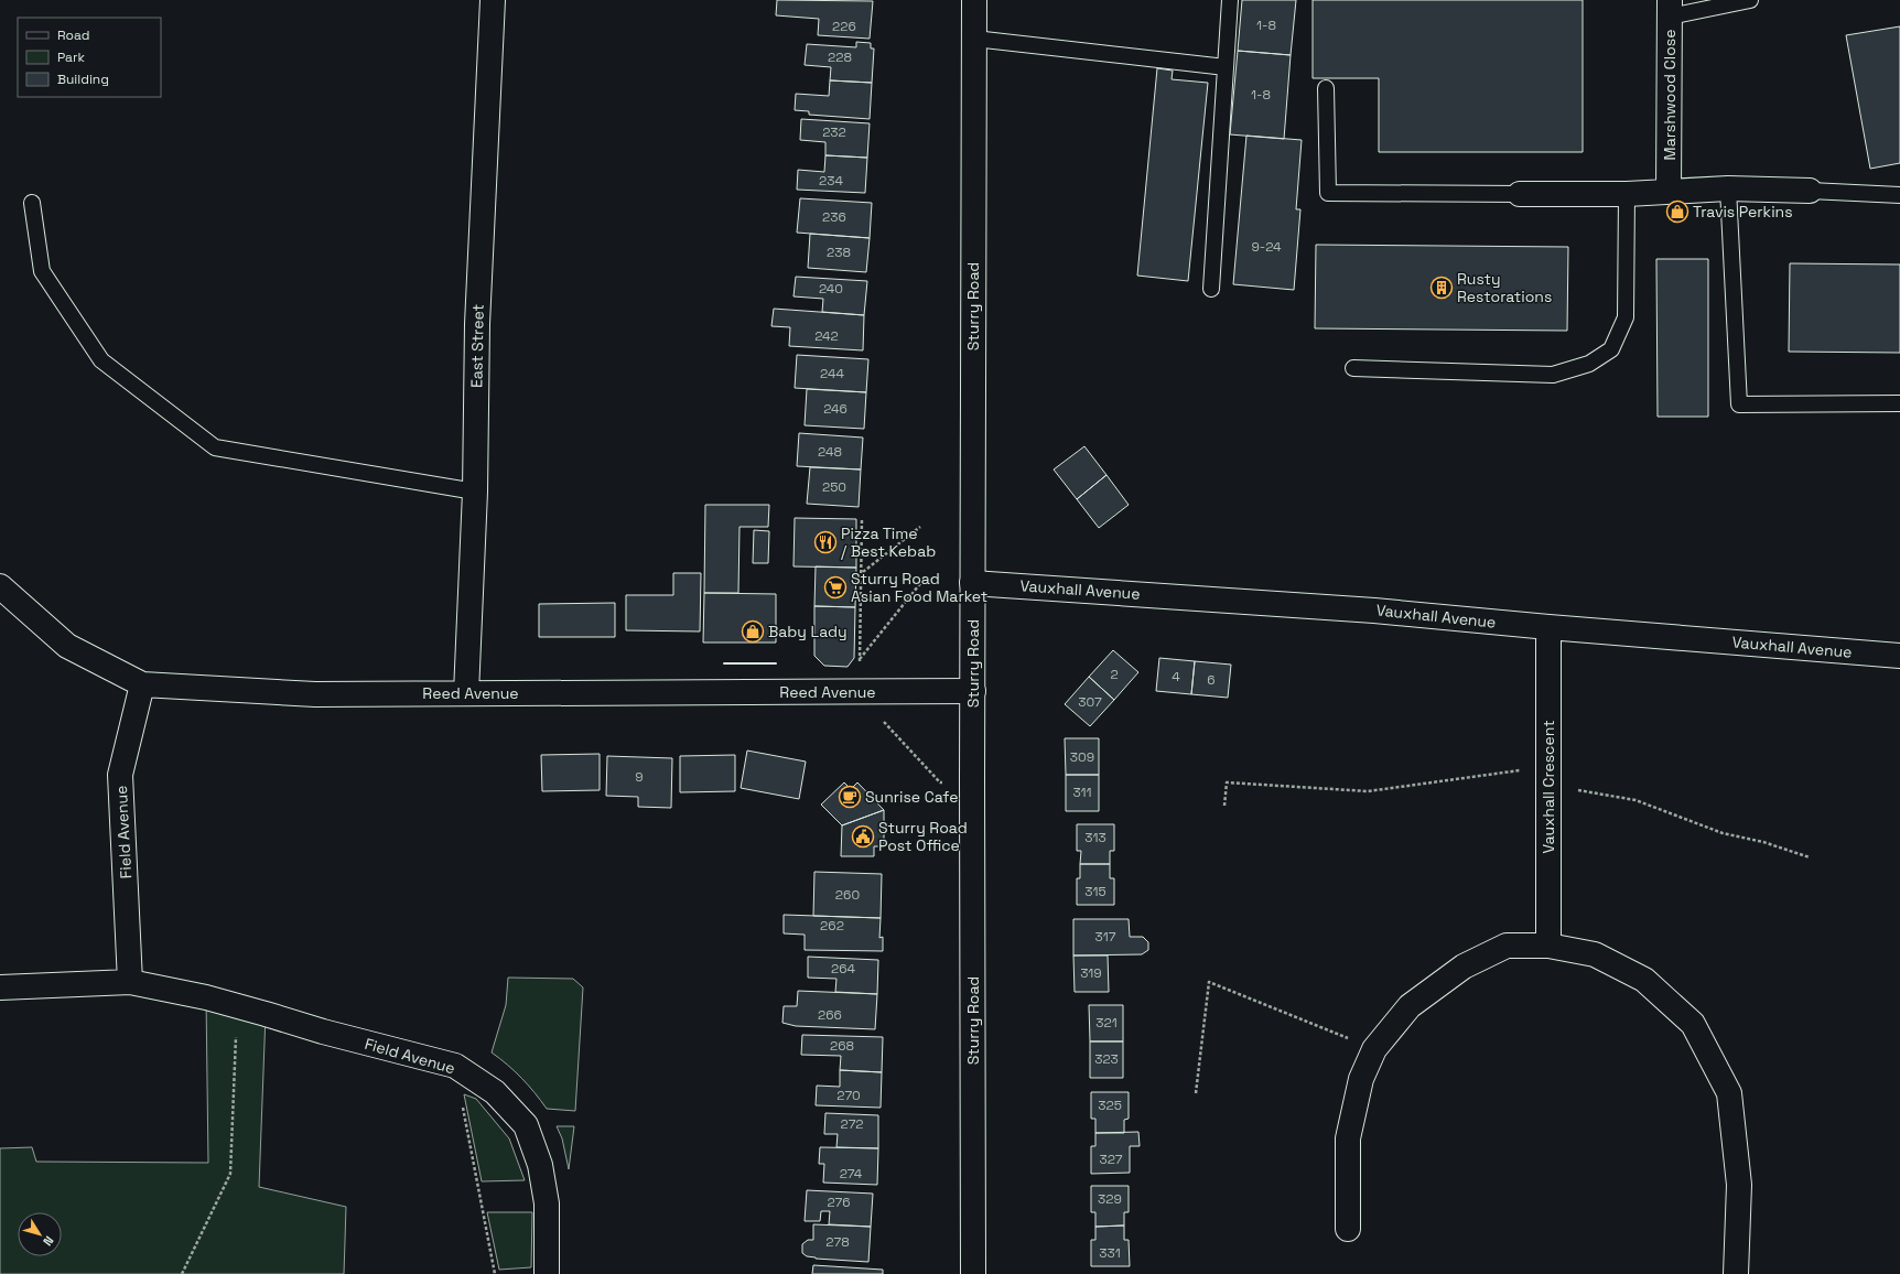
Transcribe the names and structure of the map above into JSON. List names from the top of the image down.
{
  "streets": {
    "main road": [
      "Marshwood Close",
      "Sturry Road",
      "East Street",
      "Vauxhall Avenue",
      "Reed Avenue",
      "Vauxhall Crescent",
      "Field Avenue"
    ]
  },
  "crossings": [
    ["Sturry Road", "Vauxhall Avenue"],
    ["Sturry Road", "Reed Avenue"],
    ["East Street", "Reed Avenue"],
    ["Vauxhall Avenue", "Vauxhall Crescent"],
    ["Reed Avenue", "Field Avenue"]
  ],
  "places": {
    "shop": ["Travis Perkins", "Baby Lady"],
    "building": ["Rusty Restorations"],
    "restaurant": ["Pizza Time / Best Kebab"],
    "supermarket": ["Sturry Road Asian Food Market"],
    "cafe": ["Sunrise Cafe"],
    "public building": ["Sturry Road Post Office"]
  },
  "house_numbers": [
    "1-8",
    "226",
    "228",
    "1-8",
    "232",
    "234",
    "236",
    "9-24",
    "238",
    "240",
    "242",
    "244",
    "246",
    "248",
    "250",
    "2",
    "4",
    "6",
    "307",
    "309",
    "9",
    "311",
    "313",
    "315",
    "260",
    "262",
    "317",
    "264",
    "319",
    "266",
    "321",
    "268",
    "323",
    "270",
    "325",
    "272",
    "327",
    "274",
    "329",
    "276",
    "278",
    "331"
  ],
  "legend": ["Road", "Park", "Building"],
  "north": "bottom right"
}
